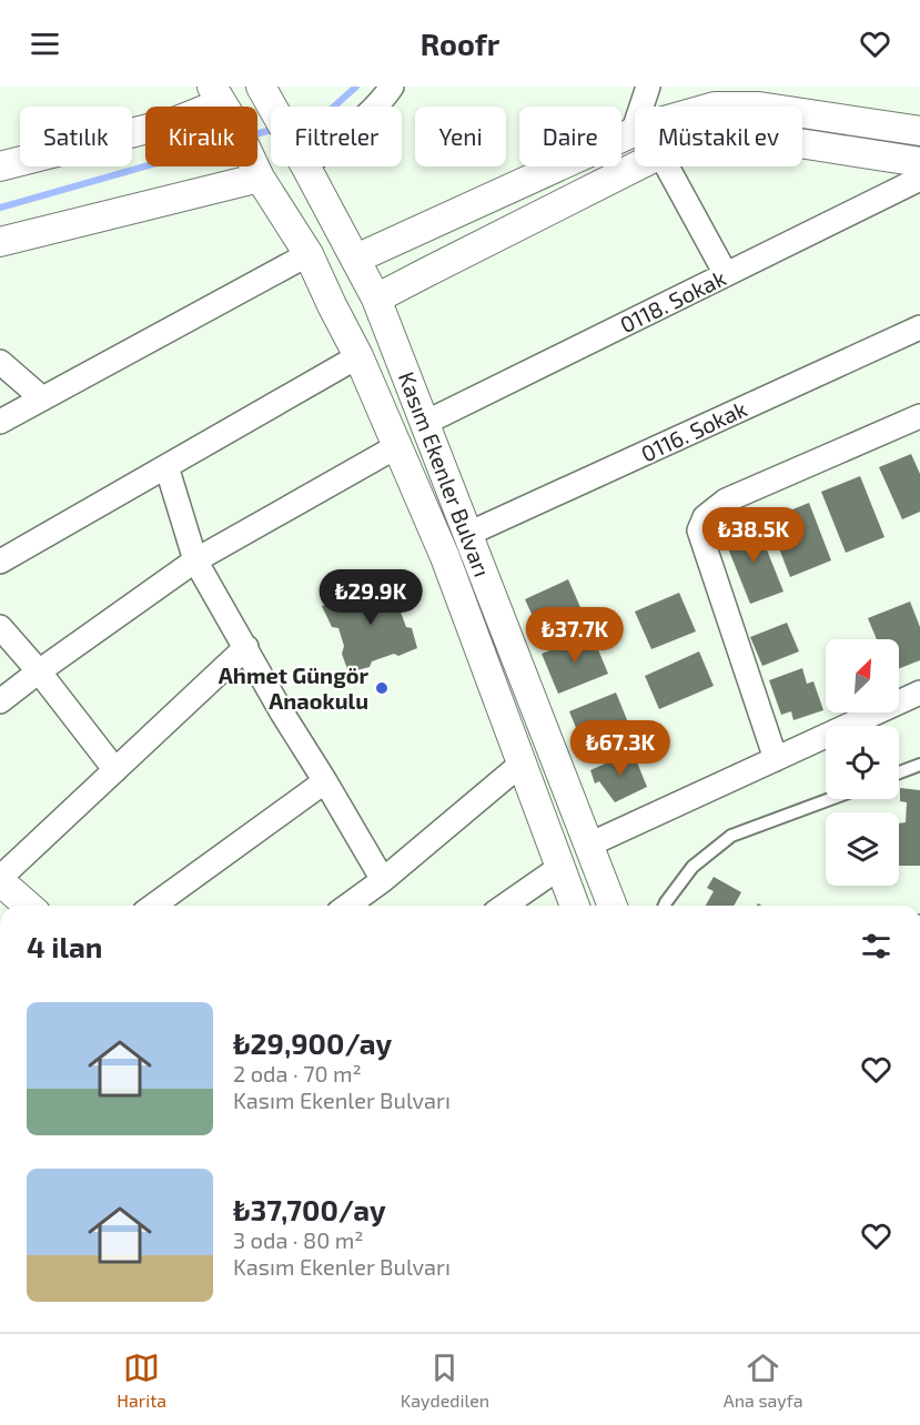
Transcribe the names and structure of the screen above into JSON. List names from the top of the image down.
{
  "streets": {
    "street": ["0118. Sokak", "0116. Sokak", "Kasım Ekenler Bulvarı"]
  },
  "crossings": [
    ["0118. Sokak", "Kasım Ekenler Bulvarı"],
    ["0116. Sokak", "Kasım Ekenler Bulvarı"]
  ],
  "places": ["Ahmet Güngör Anaokulu"],
  "north": "top right",
  "page": {
    "header": "Roofr",
    "chip": [
      "Satılık",
      "Kiralık",
      "Filtreler",
      "Yeni",
      "Daire",
      "Müstakil ev"
    ],
    "price": [
      "₺38.5K",
      "₺29.9K",
      "₺37.7K",
      "₺67.3K"
    ],
    "heading": "4 ilan",
    "list": [
      {
        "name": "₺29,900/ay",
        "note": "2 oda · 70 m² · Kasım Ekenler Bulvarı"
      },
      {
        "name": "₺37,700/ay",
        "note": "3 oda · 80 m² · Kasım Ekenler Bulvarı"
      }
    ],
    "tabs": ["Harita", "Kaydedilen", "Ana sayfa"]
  }
}
